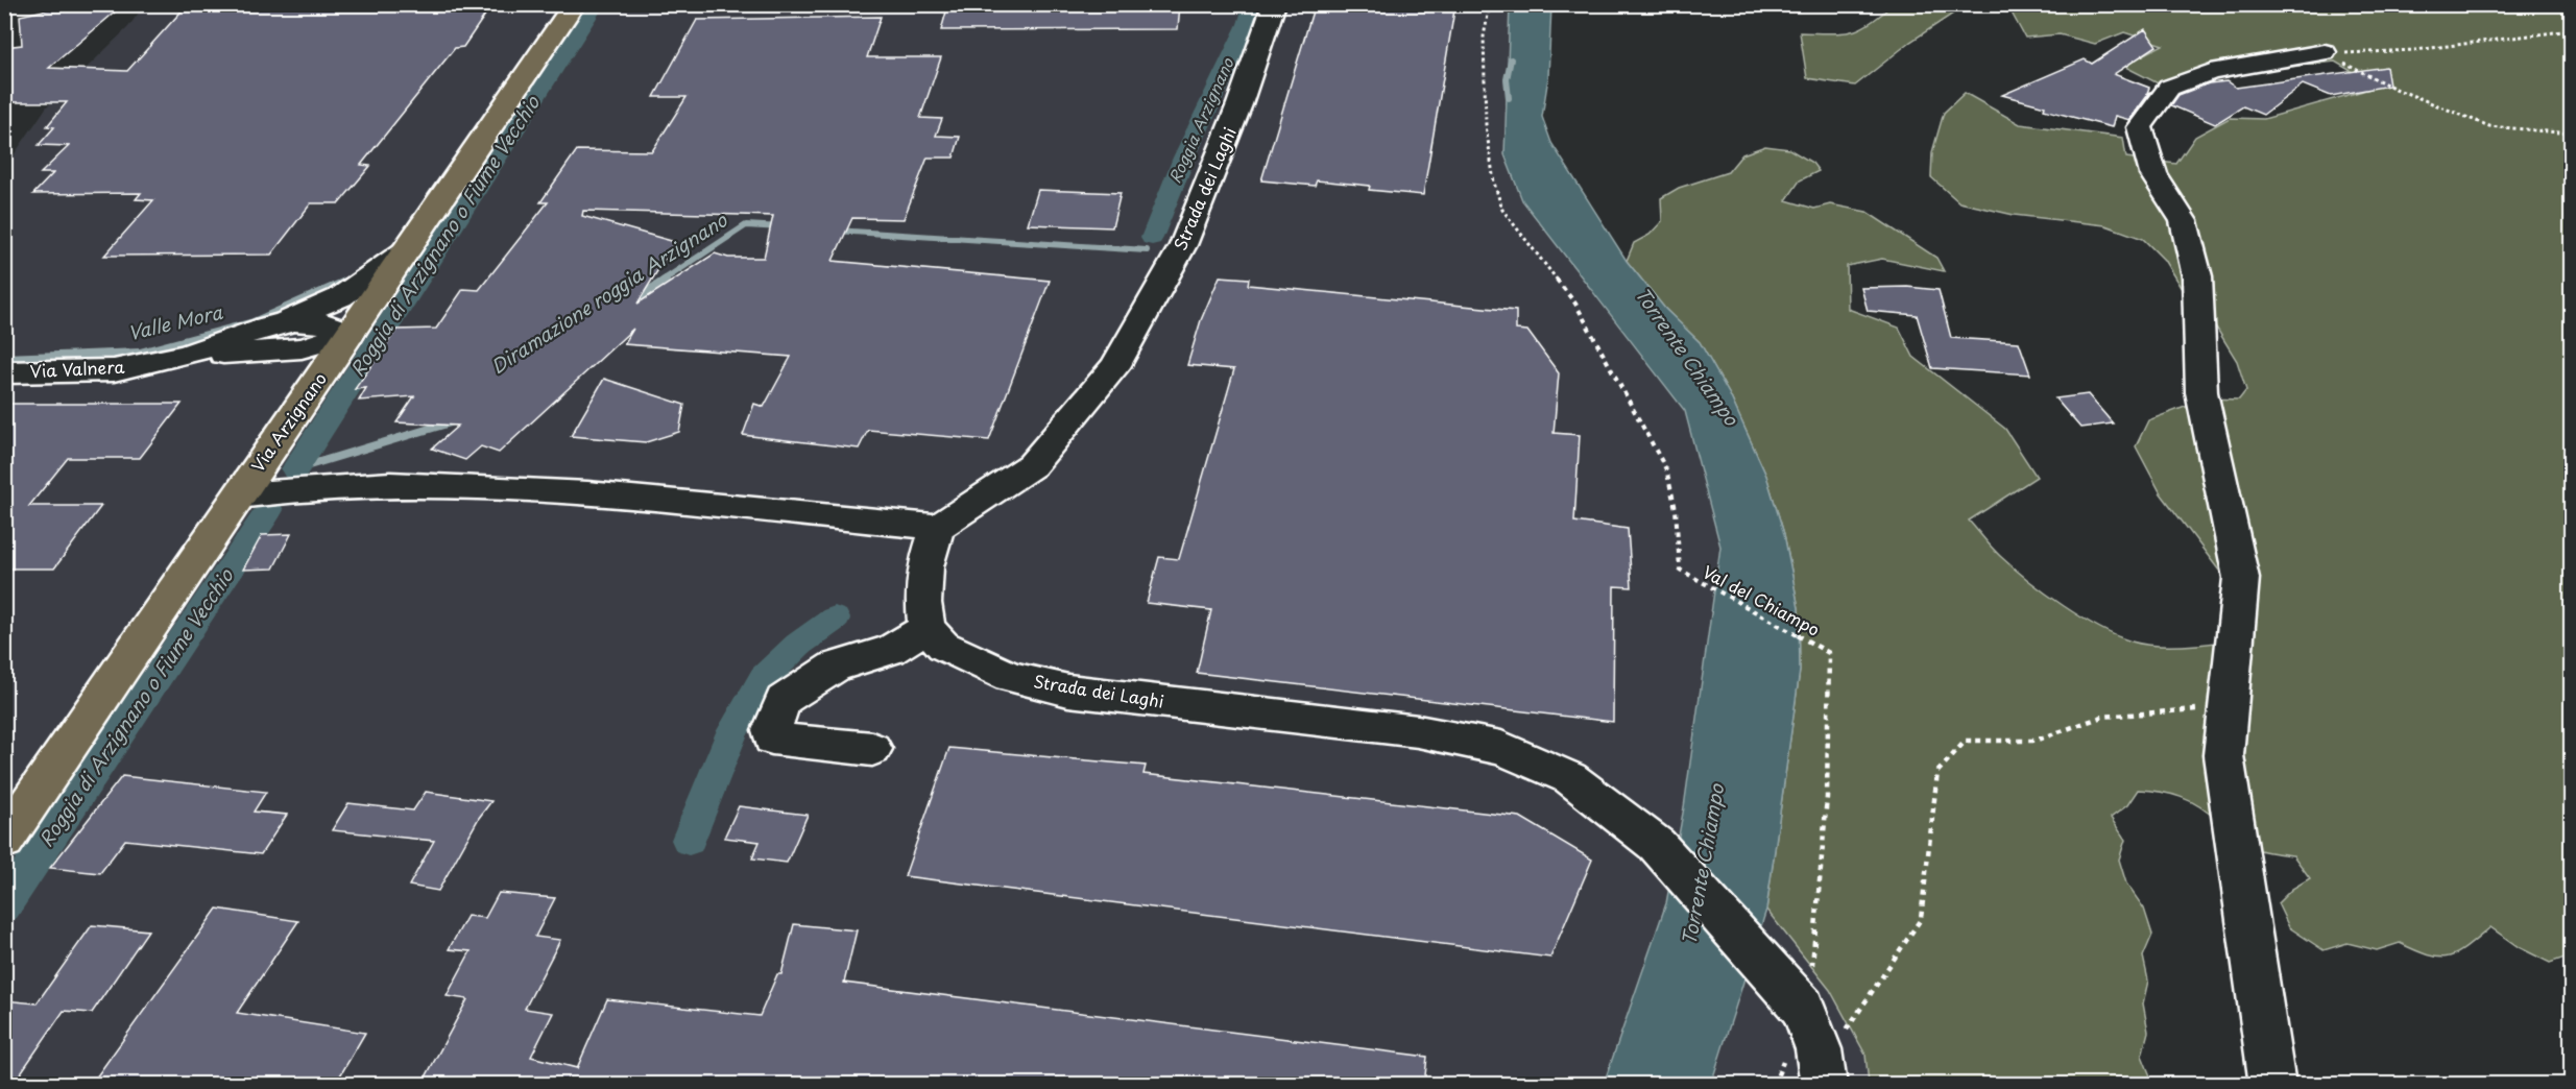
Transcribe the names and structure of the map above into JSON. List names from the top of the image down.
{
  "streets": {
    "main road": ["Via Arzignano"],
    "street": ["Strada dei Laghi", "Via Valnera"],
    "path": ["Val del Chiampo"]
  },
  "crossings": [
    ["Strada dei Laghi", "Val del Chiampo"],
    ["Via Valnera", "Via Arzignano"]
  ],
  "water": [
    "Roggia Arzignano",
    "Roggia di Arzignano o Fiume Vecchio",
    "Diramazione roggia Arzignano",
    "Valle Mora",
    "Torrente Chiampo"
  ]
}
